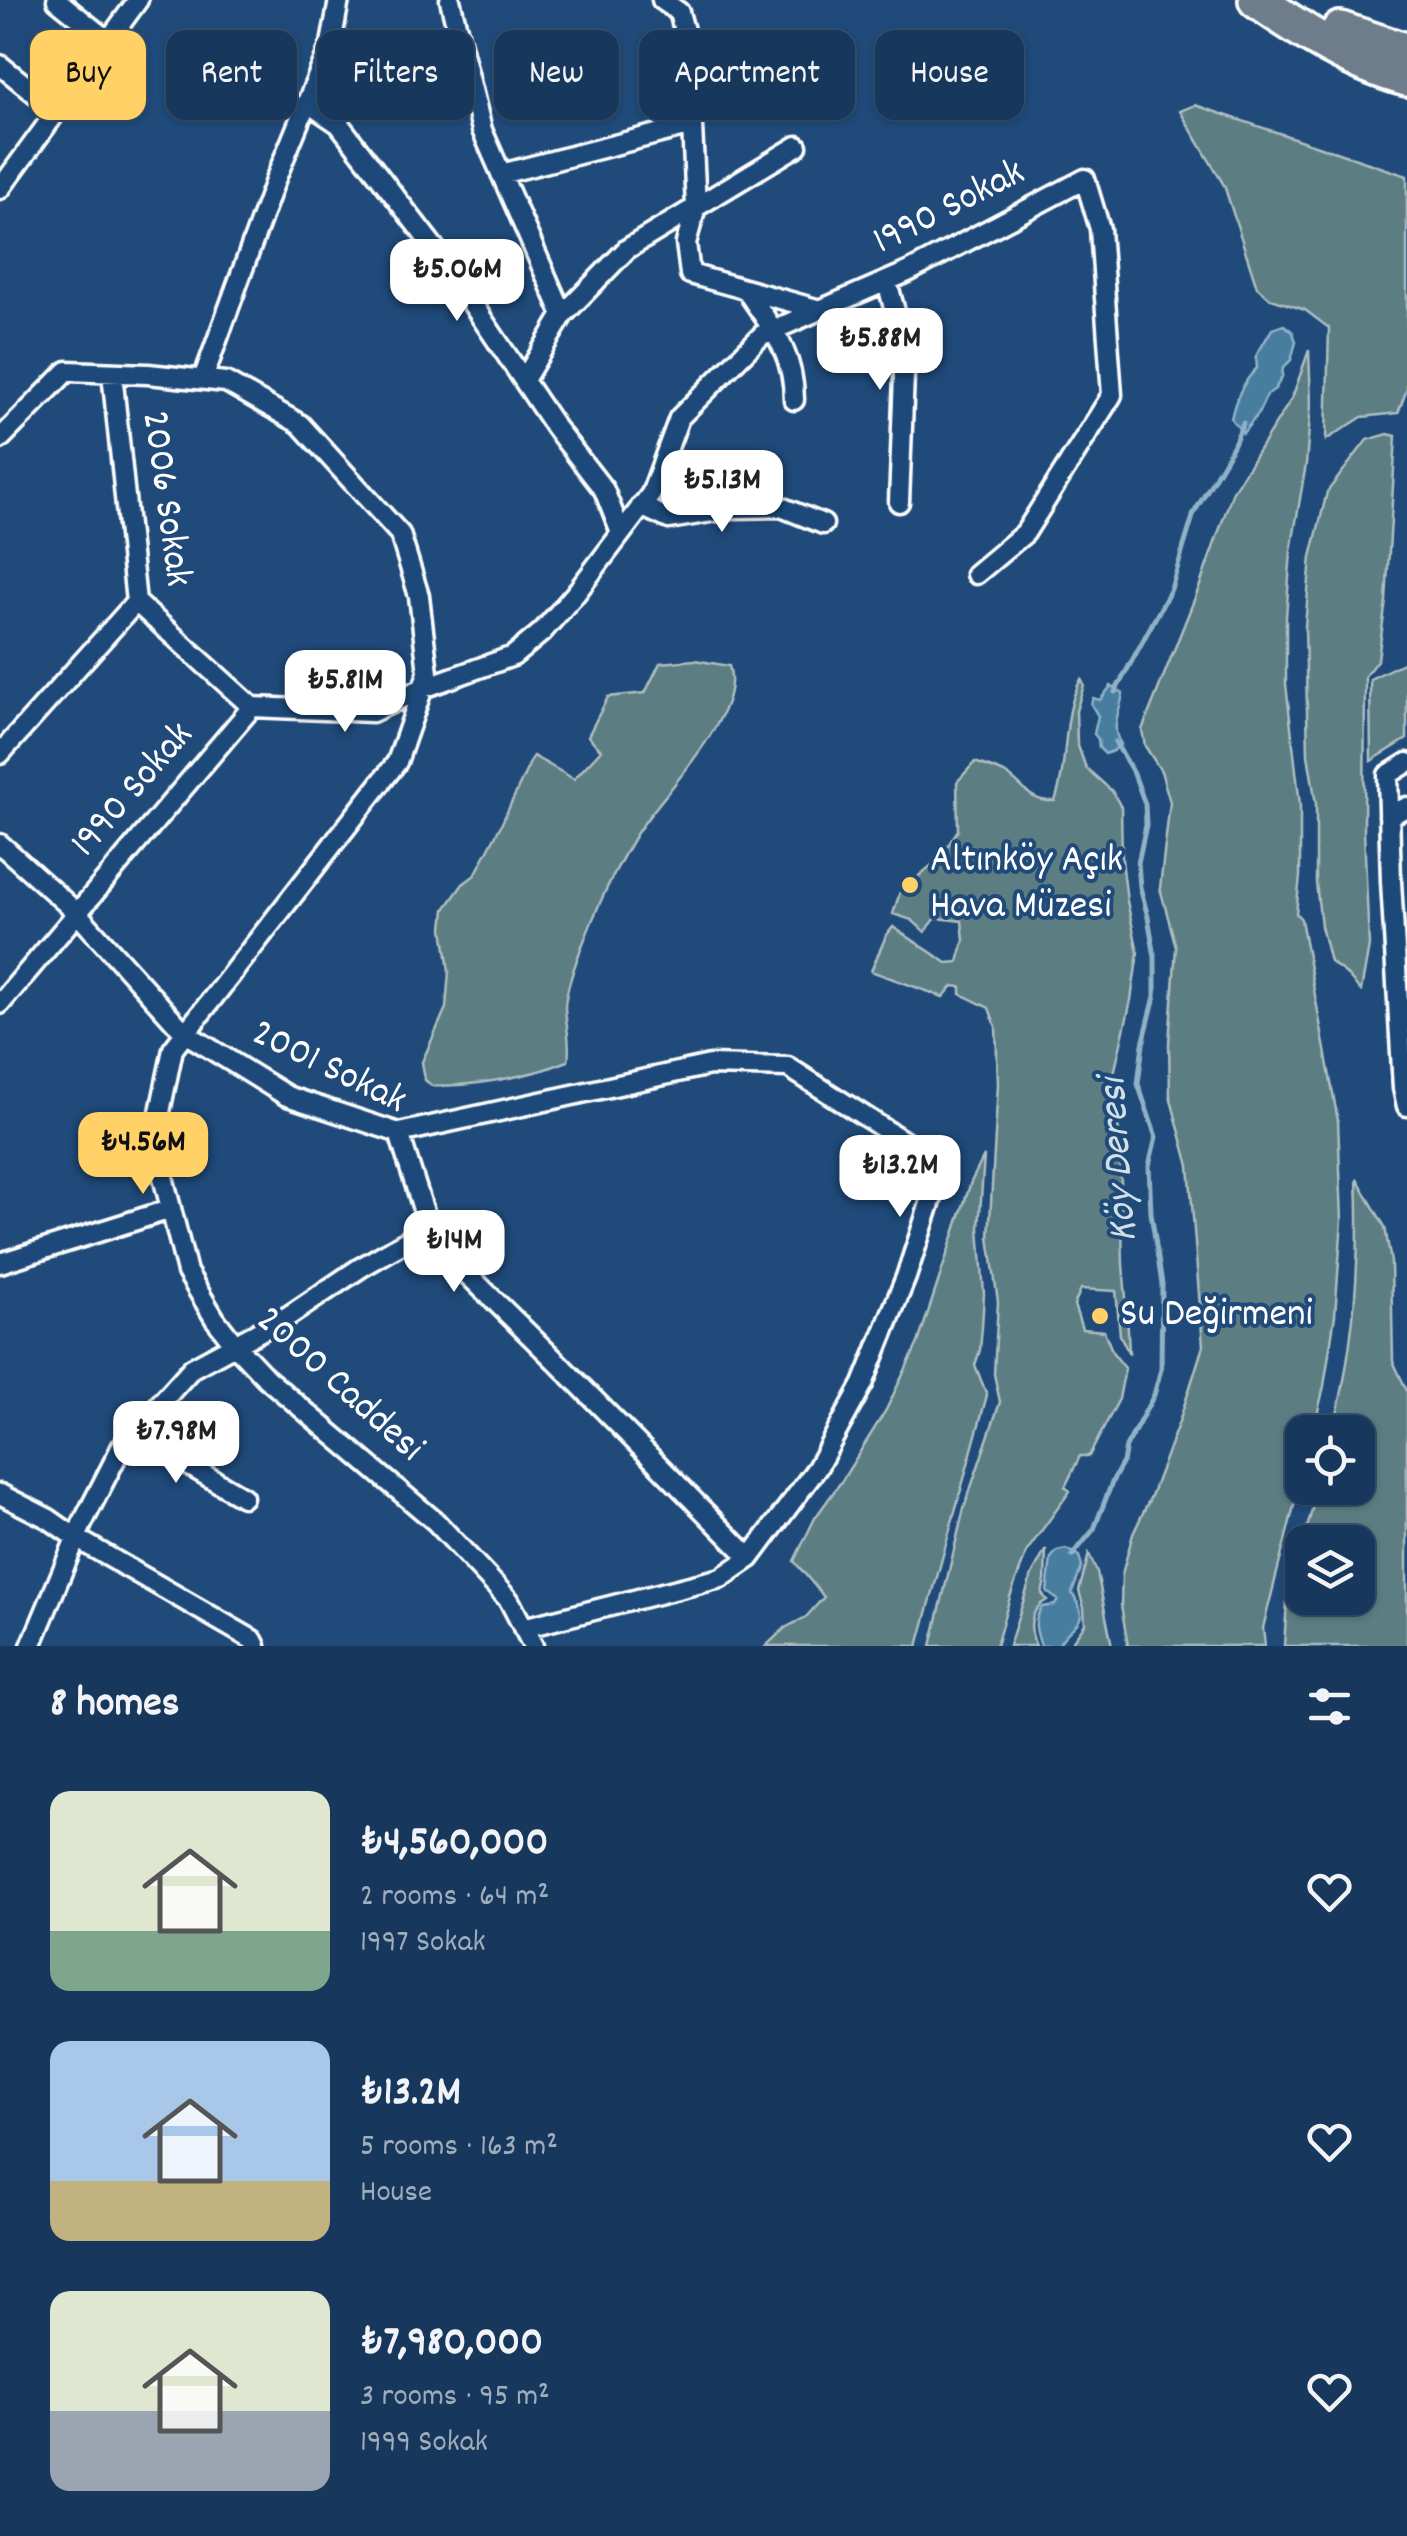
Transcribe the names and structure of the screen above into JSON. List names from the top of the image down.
{
  "streets": {
    "street": [
      "1990 Sokak",
      "2006 Sokak",
      "2001 Sokak",
      "2000 Caddesi"
    ]
  },
  "crossings": [
    ["1990 Sokak", "2006 Sokak"],
    ["1990 Sokak", "2001 Sokak"],
    ["1990 Sokak", "2000 Caddesi"],
    ["2006 Sokak", "2000 Caddesi"],
    ["2001 Sokak", "2000 Caddesi"]
  ],
  "water": ["Köy Deresi"],
  "places": ["Altınköy Açık Hava Müzesi", "Su Değirmeni"],
  "page": {
    "chip": [
      "Buy",
      "Rent",
      "Filters",
      "New",
      "Apartment",
      "House"
    ],
    "price": [
      "₺5.06M",
      "₺5.88M",
      "₺5.13M",
      "₺5.81M",
      "₺4.56M",
      "₺13.2M",
      "₺14M",
      "₺7.98M"
    ],
    "heading": "8 homes",
    "list": [
      {
        "name": "₺4,560,000",
        "note": "2 rooms · 64 m² · 1997 Sokak"
      },
      {
        "name": "₺13.2M",
        "note": "5 rooms · 163 m² · House"
      },
      {
        "name": "₺7,980,000",
        "note": "3 rooms · 95 m² · 1999 Sokak"
      }
    ]
  }
}
